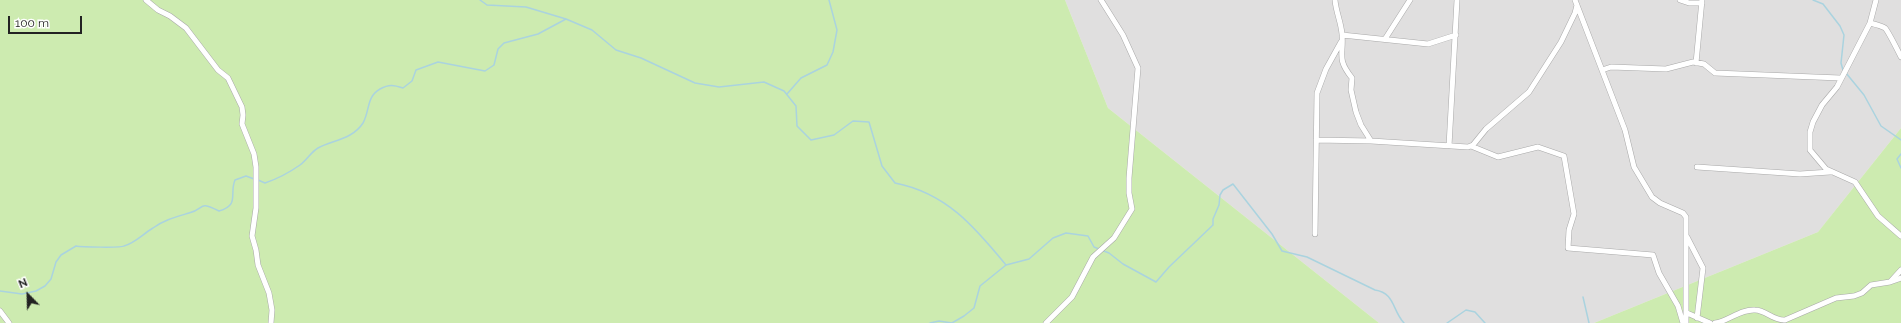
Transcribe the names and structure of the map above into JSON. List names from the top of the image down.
{
  "scale_bar": "100 m",
  "north": "top left"
}
